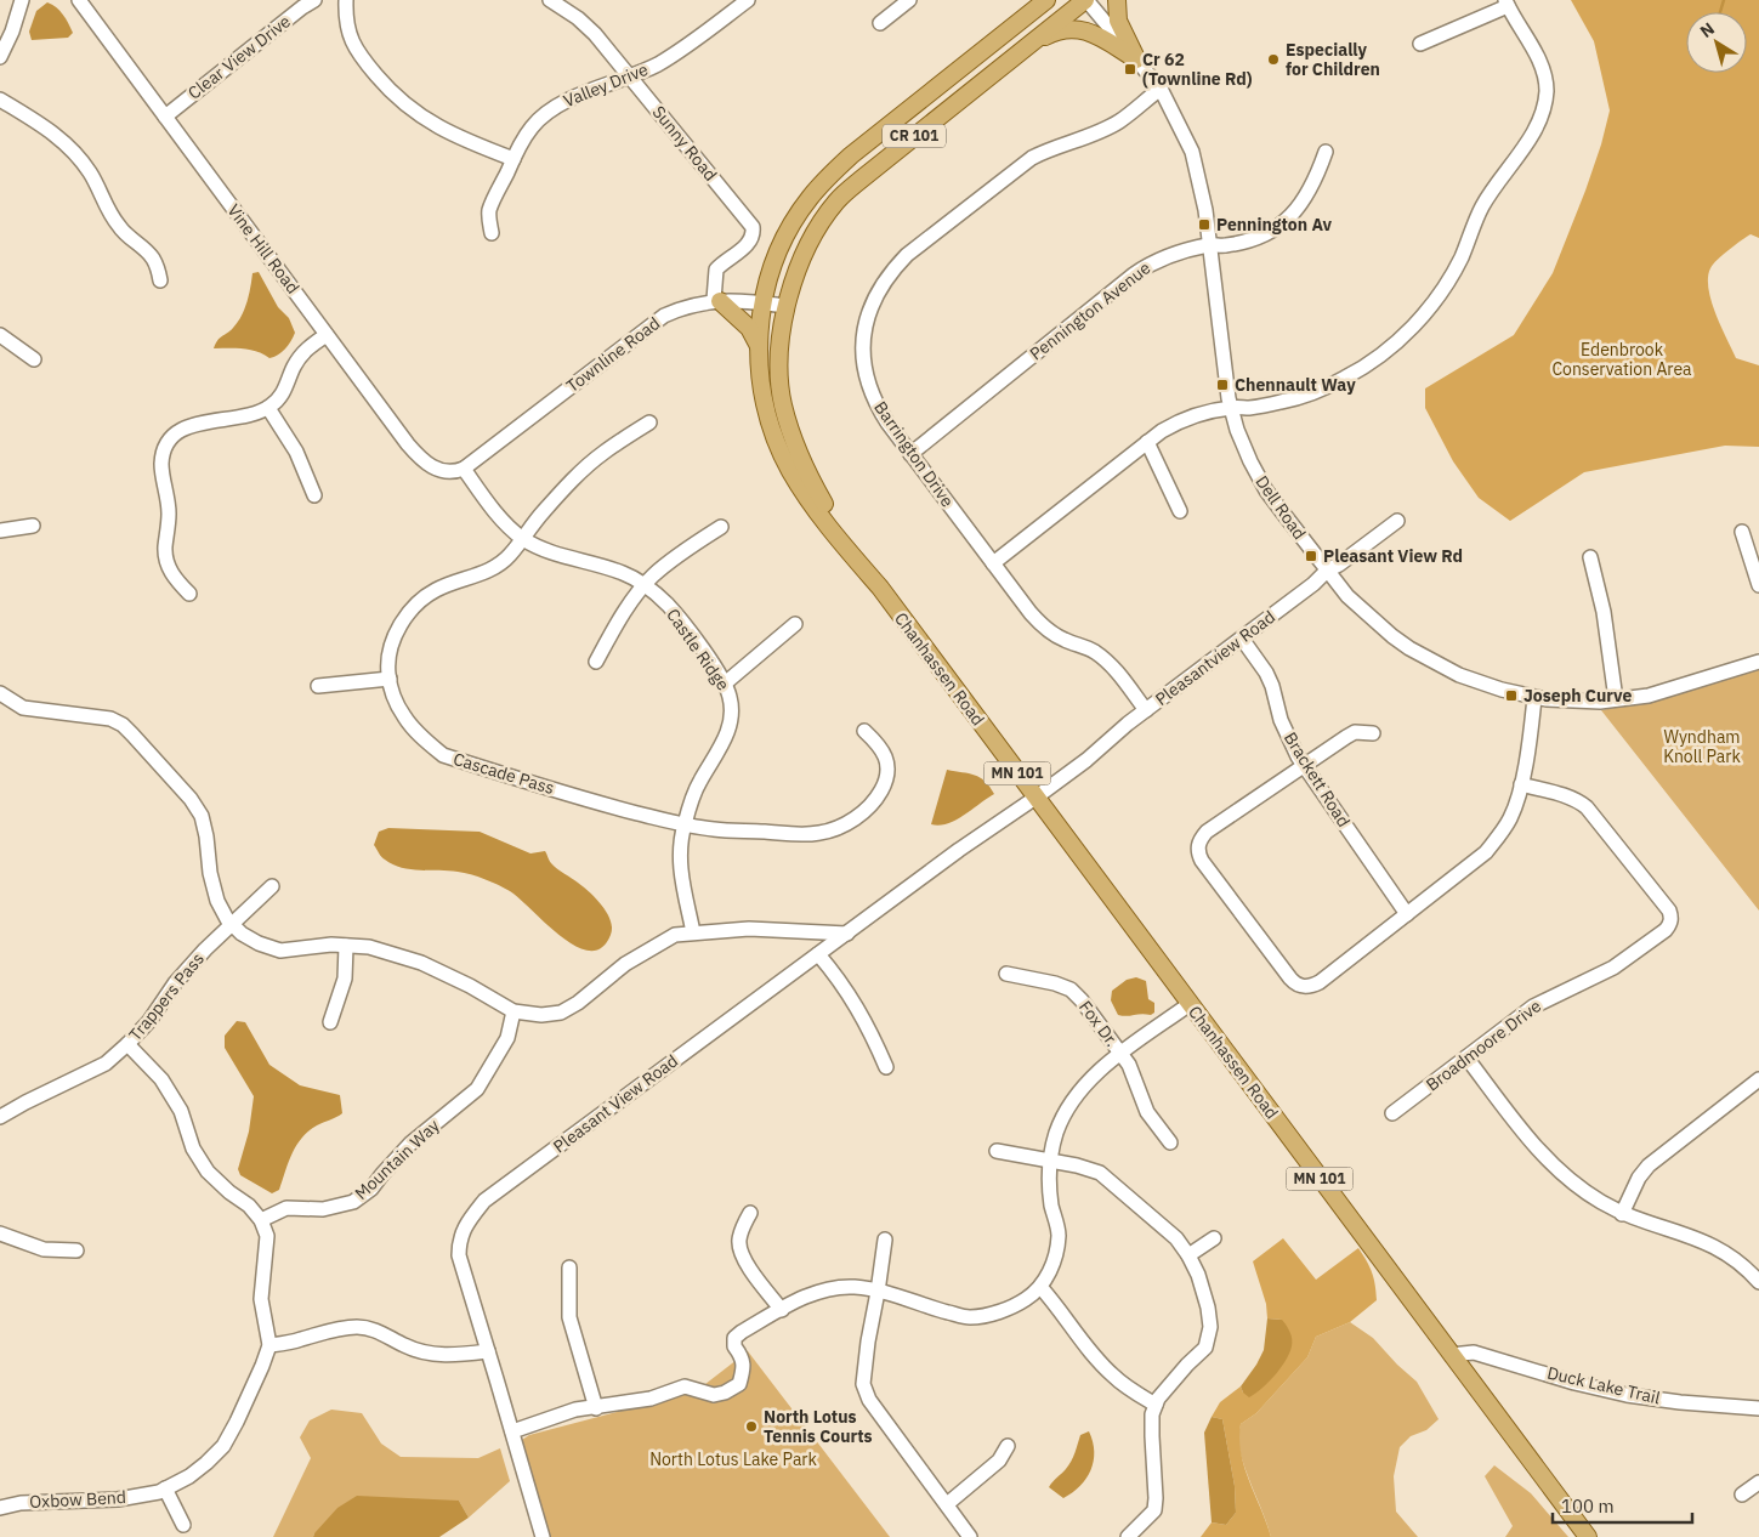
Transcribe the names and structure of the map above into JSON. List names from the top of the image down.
{
  "streets": {
    "main road": ["CR 101", "Chanhassen Road", "MN 101"],
    "street": [
      "Clear View Drive",
      "Valley Drive",
      "Sunny Road",
      "Vine Hill Road",
      "Pennington Avenue",
      "Townline Road",
      "Barrington Drive",
      "Dell Road",
      "Castle Ridge",
      "Pleasantview Road",
      "Cascade Pass",
      "Brackett Road",
      "Trappers Pass",
      "Fox Dr.",
      "Broadmoore Drive",
      "Pleasant View Road",
      "Mountain Way",
      "Duck Lake Trail",
      "Oxbow Bend"
    ]
  },
  "crossings": [
    ["Clear View Drive", "Vine Hill Road"],
    ["Valley Drive", "Sunny Road"],
    ["CR 101", "Townline Road"],
    ["CR 101", "Dell Road"],
    ["CR 101", "MN 101"],
    ["Sunny Road", "Townline Road"],
    ["Vine Hill Road", "Townline Road"],
    ["Vine Hill Road", "Castle Ridge"],
    ["Pennington Avenue", "Barrington Drive"],
    ["Pennington Avenue", "Dell Road"],
    ["Townline Road", "Castle Ridge"],
    ["Townline Road", "MN 101"],
    ["Barrington Drive", "Dell Road"],
    ["Barrington Drive", "Pleasantview Road"],
    ["Dell Road", "Pleasantview Road"],
    ["Castle Ridge", "Cascade Pass"],
    ["Pleasantview Road", "Chanhassen Road"],
    ["Pleasantview Road", "Brackett Road"],
    ["Pleasantview Road", "Pleasant View Road"],
    ["Chanhassen Road", "MN 101"],
    ["Chanhassen Road", "Pleasant View Road"],
    ["Chanhassen Road", "Duck Lake Trail"]
  ],
  "parks": ["Edenbrook Conservation Area", "Wyndham Knoll Park", "North Lotus Lake Park"],
  "places": {
    "other": ["Especially for Children", "North Lotus Tennis Courts"],
    "transit": [
      "Cr 62 (Townline Rd)",
      "Pennington Av",
      "Chennault Way",
      "Pleasant View Rd",
      "Joseph Curve"
    ]
  },
  "scale_bar": "100 m",
  "north": "top left"
}
